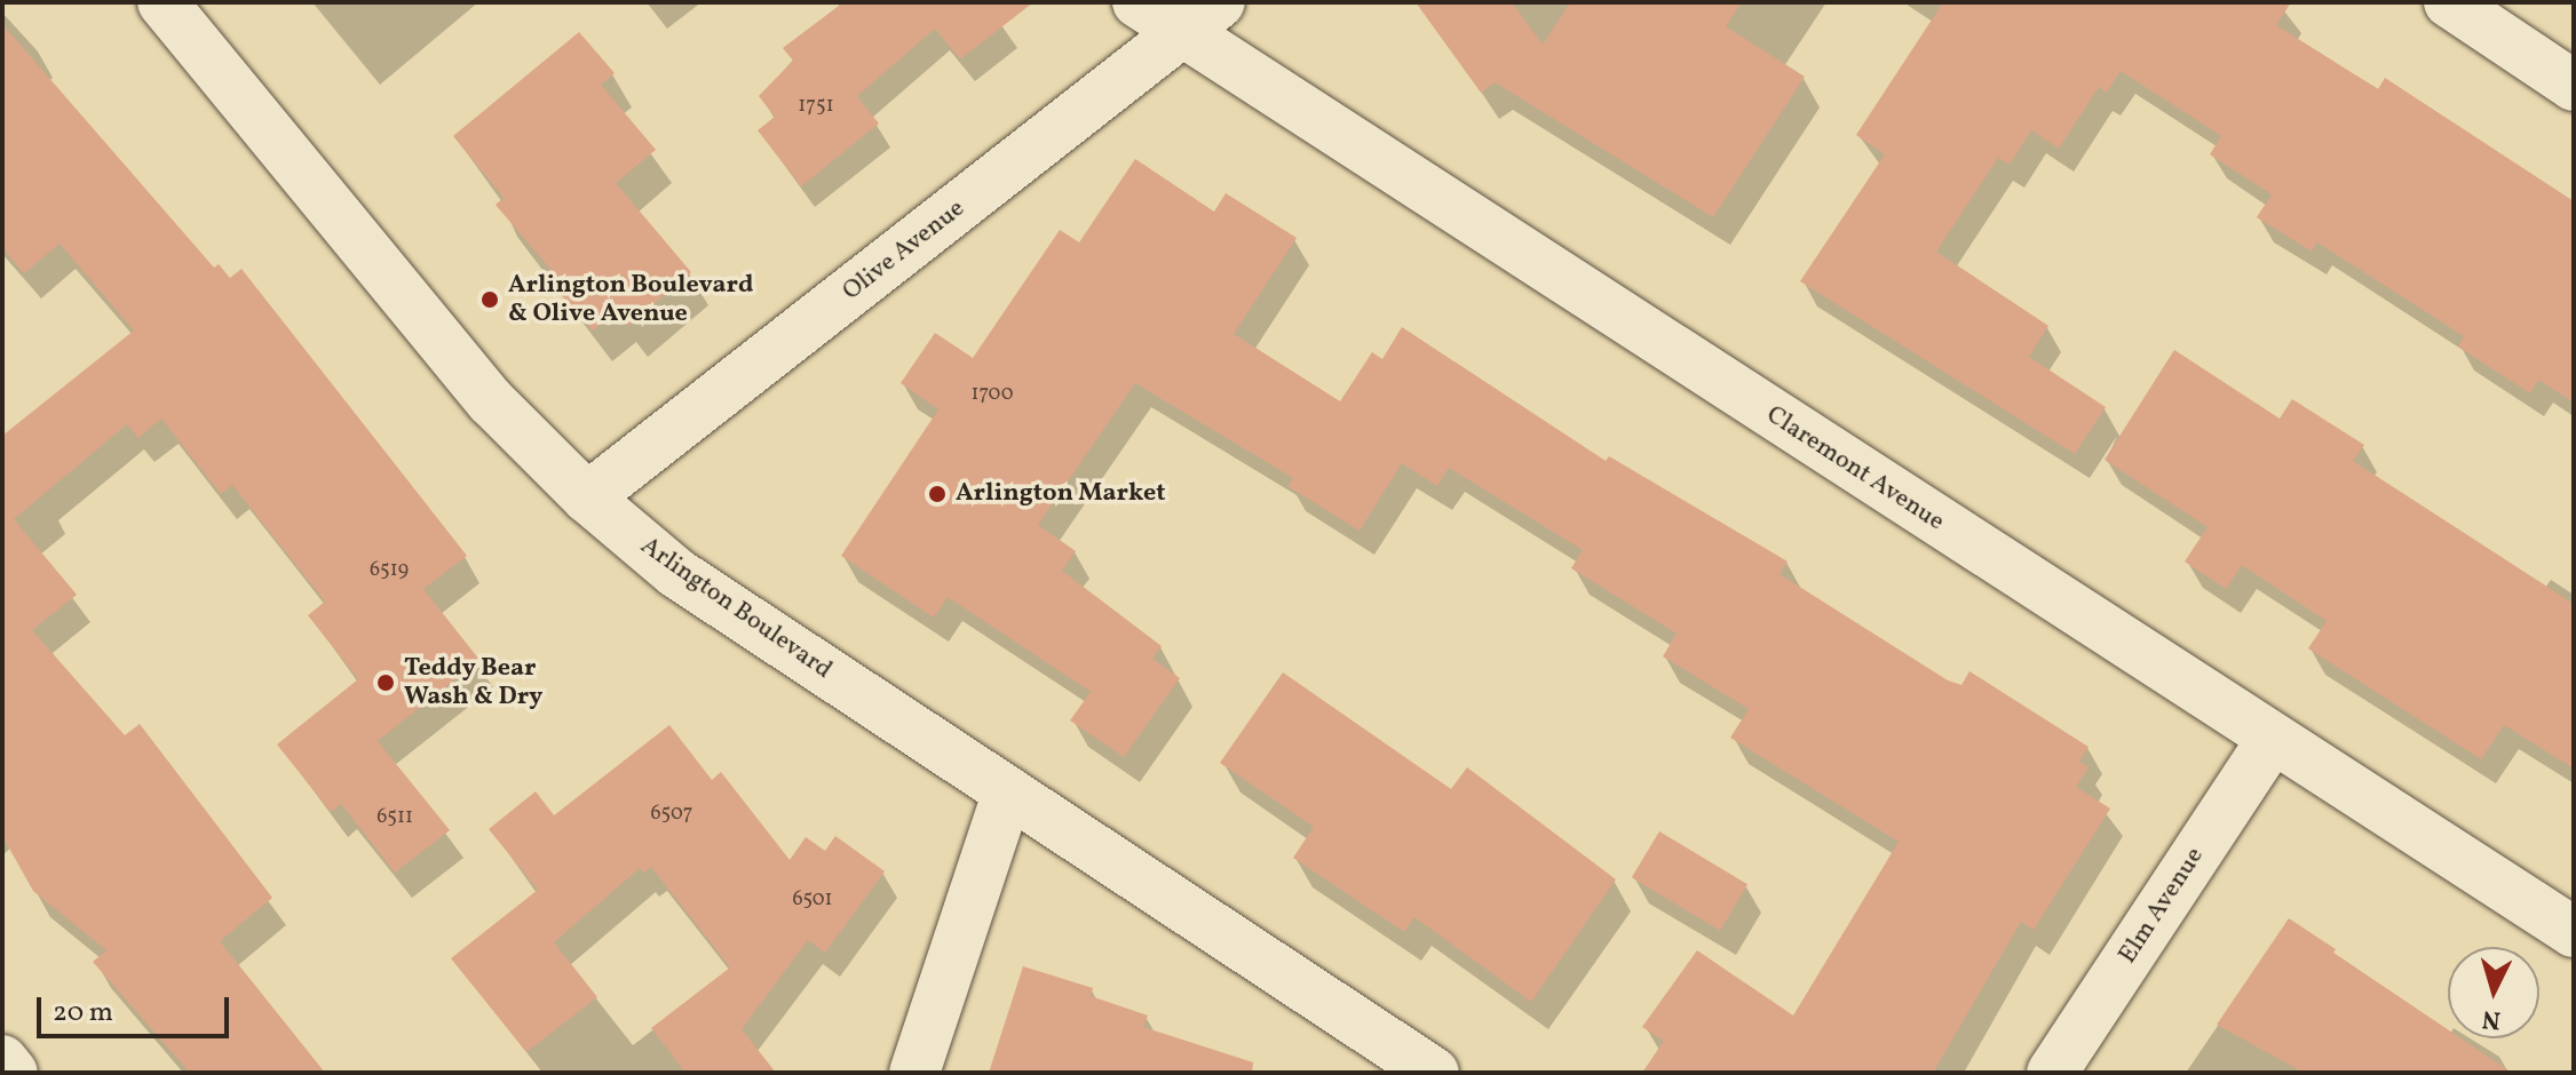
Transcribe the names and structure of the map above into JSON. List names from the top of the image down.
{
  "streets": {
    "street": [
      "Olive Avenue",
      "Claremont Avenue",
      "Arlington Boulevard",
      "Elm Avenue"
    ]
  },
  "crossings": [
    ["Olive Avenue", "Claremont Avenue"],
    ["Olive Avenue", "Arlington Boulevard"],
    ["Claremont Avenue", "Elm Avenue"]
  ],
  "places": ["Arlington Boulevard & Olive Avenue", "Arlington Market", "Teddy Bear Wash & Dry"],
  "house_numbers": [
    "1751",
    "1700",
    "6519",
    "6507",
    "6511",
    "6501"
  ],
  "scale_bar": "20 m",
  "north": "bottom"
}
